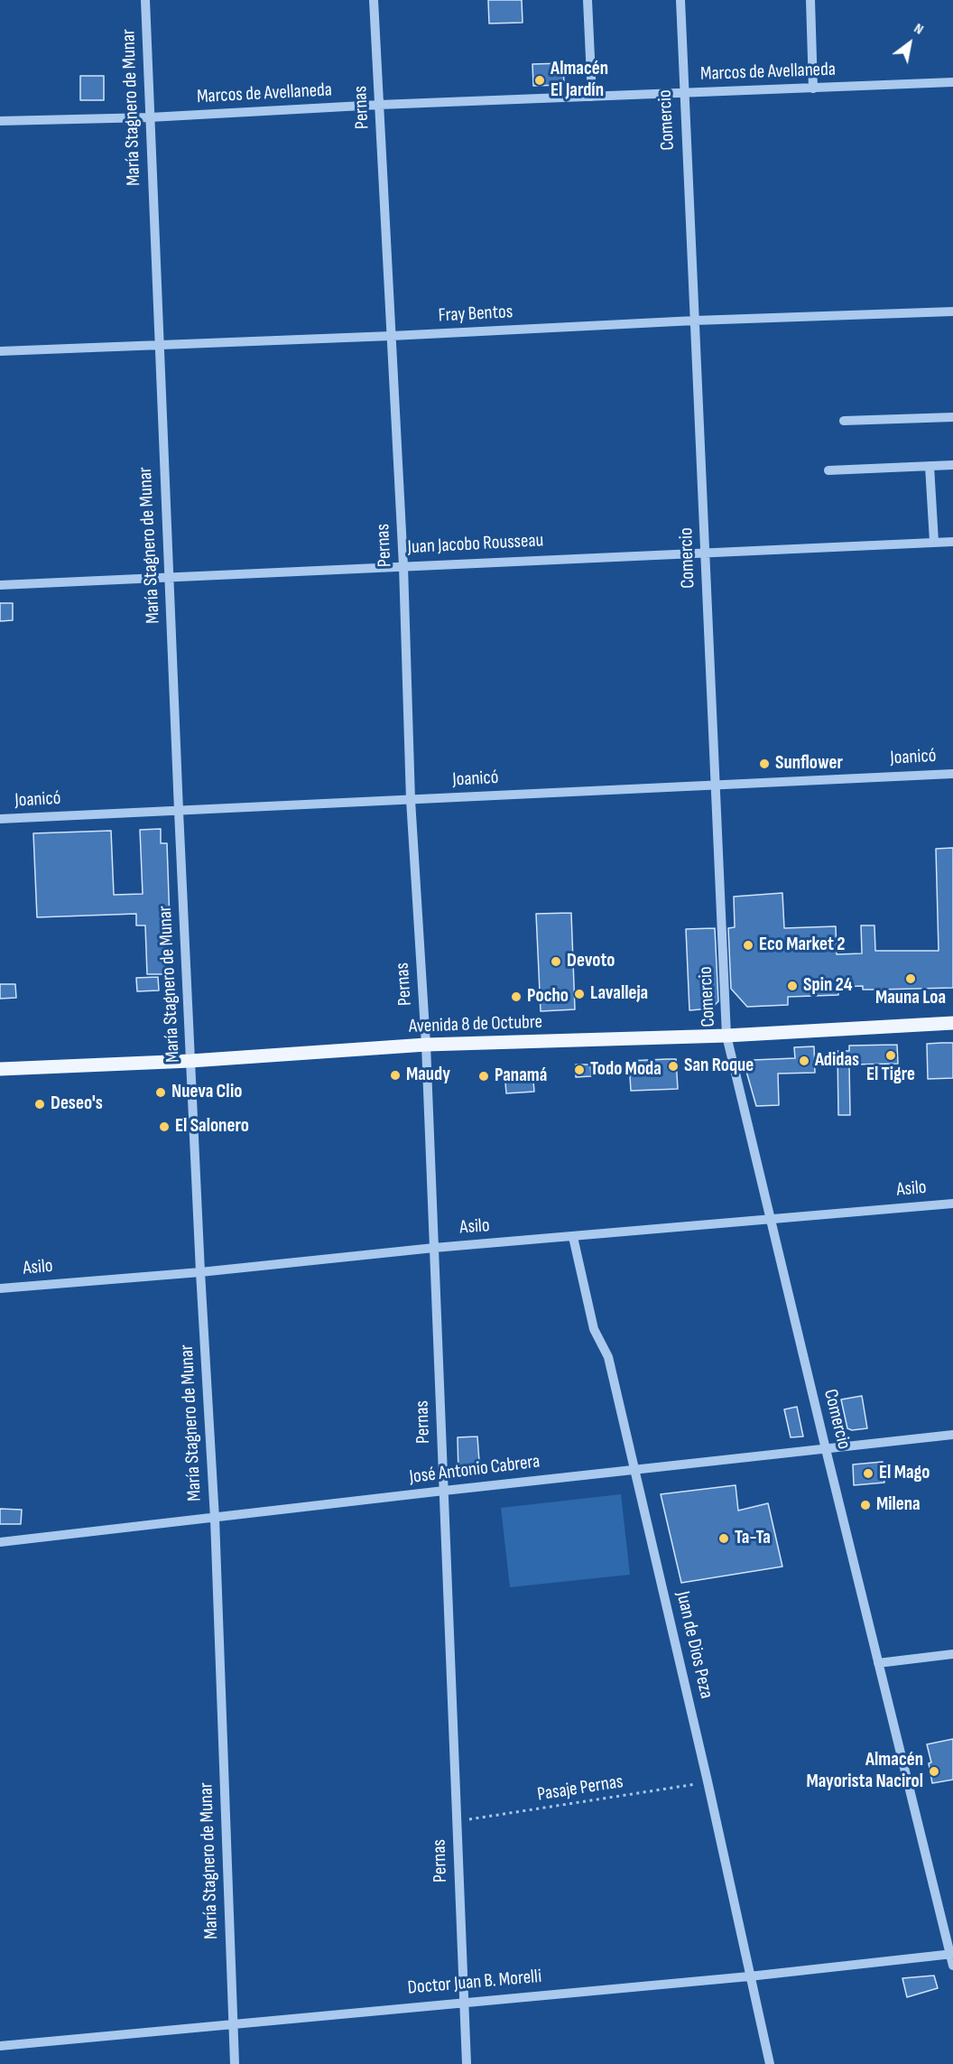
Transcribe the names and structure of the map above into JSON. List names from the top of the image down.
{
  "streets": {
    "main road": ["Avenida 8 de Octubre"],
    "street": [
      "Marcos de Avellaneda",
      "María Stagnero de Munar",
      "Pernas",
      "Comercio",
      "Fray Bentos",
      "Juan Jacobo Rousseau",
      "Joanicó",
      "Asilo",
      "José Antonio Cabrera",
      "Juan de Dios Peza",
      "Doctor Juan B. Morelli"
    ],
    "path": ["Pasaje Pernas"]
  },
  "crossings": [
    ["Marcos de Avellaneda", "María Stagnero de Munar"],
    ["Marcos de Avellaneda", "Pernas"],
    ["Marcos de Avellaneda", "Comercio"],
    ["María Stagnero de Munar", "Fray Bentos"],
    ["María Stagnero de Munar", "Juan Jacobo Rousseau"],
    ["María Stagnero de Munar", "Joanicó"],
    ["María Stagnero de Munar", "Avenida 8 de Octubre"],
    ["María Stagnero de Munar", "Asilo"],
    ["María Stagnero de Munar", "José Antonio Cabrera"],
    ["María Stagnero de Munar", "Doctor Juan B. Morelli"],
    ["Pernas", "Fray Bentos"],
    ["Pernas", "Juan Jacobo Rousseau"],
    ["Pernas", "Joanicó"],
    ["Pernas", "Avenida 8 de Octubre"],
    ["Pernas", "Asilo"],
    ["Pernas", "José Antonio Cabrera"],
    ["Pernas", "Pasaje Pernas"],
    ["Pernas", "Doctor Juan B. Morelli"],
    ["Comercio", "Fray Bentos"],
    ["Comercio", "Juan Jacobo Rousseau"],
    ["Comercio", "Joanicó"],
    ["Comercio", "Avenida 8 de Octubre"],
    ["Comercio", "Asilo"],
    ["Comercio", "José Antonio Cabrera"],
    ["Comercio", "Doctor Juan B. Morelli"],
    ["Asilo", "Juan de Dios Peza"],
    ["José Antonio Cabrera", "Juan de Dios Peza"],
    ["Juan de Dios Peza", "Pasaje Pernas"],
    ["Juan de Dios Peza", "Doctor Juan B. Morelli"]
  ],
  "places": [
    "Almacén El Jardín",
    "Sunflower",
    "Eco Market 2",
    "Devoto",
    "Mauna Loa",
    "Spin 24",
    "Lavalleja",
    "Pocho",
    "El Tigre",
    "Adidas",
    "San Roque",
    "Todo Moda",
    "Maudy",
    "Panamá",
    "Nueva Clio",
    "Deseo's",
    "El Salonero",
    "El Mago",
    "Milena",
    "Ta-Ta",
    "Almacén Mayorista Nacirol"
  ],
  "north": "top right"
}
